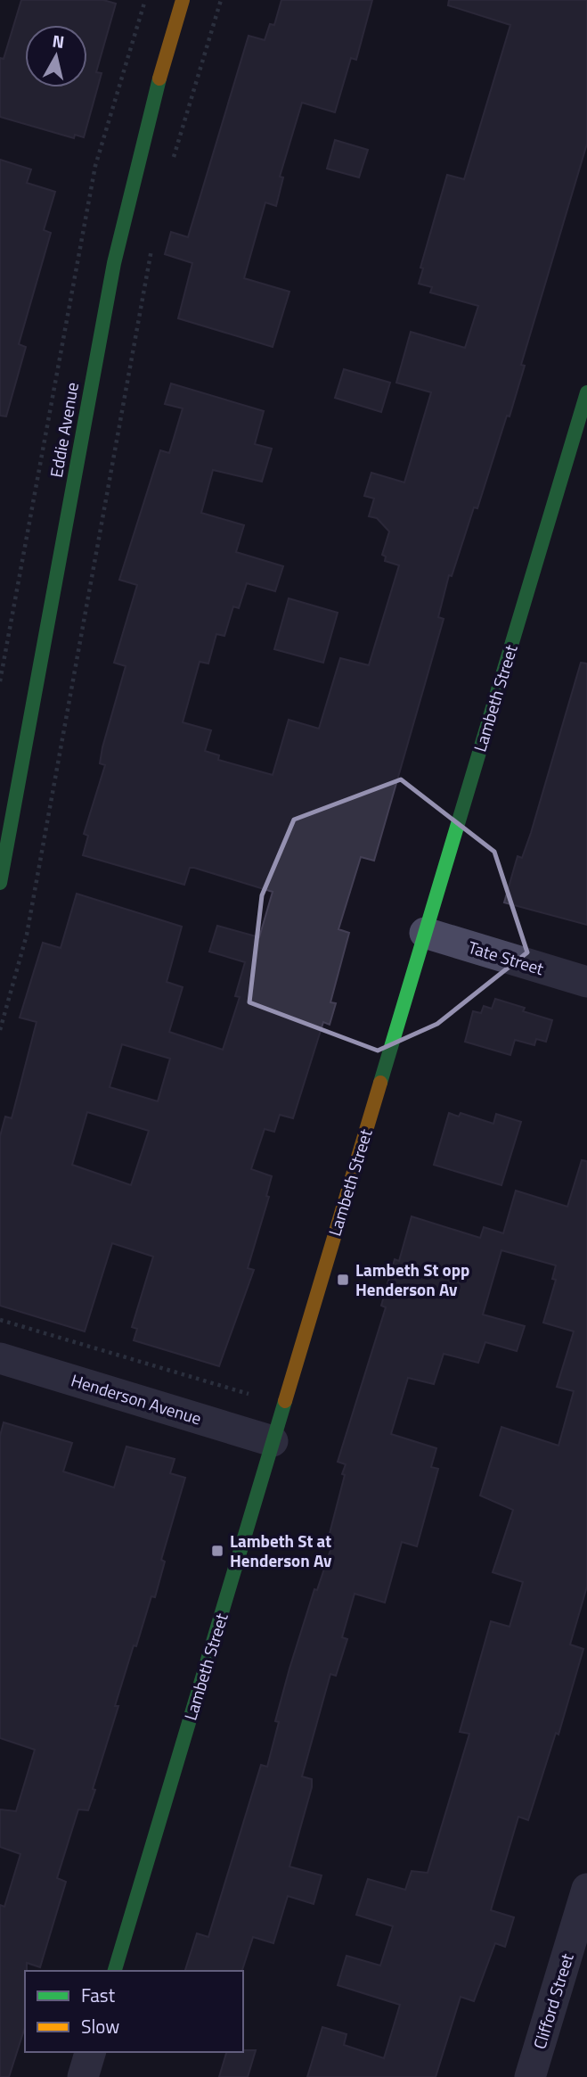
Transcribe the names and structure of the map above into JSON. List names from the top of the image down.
{
  "streets": {
    "street": [
      "Eddie Avenue",
      "Lambeth Street",
      "Tate Street",
      "Henderson Avenue",
      "Clifford Street"
    ]
  },
  "crossings": [
    ["Lambeth Street", "Tate Street"],
    ["Lambeth Street", "Henderson Avenue"]
  ],
  "places": {
    "transit": ["Lambeth St opp Henderson Av", "Lambeth St at Henderson Av"]
  },
  "legend": ["Fast", "Slow"],
  "north": "top"
}
